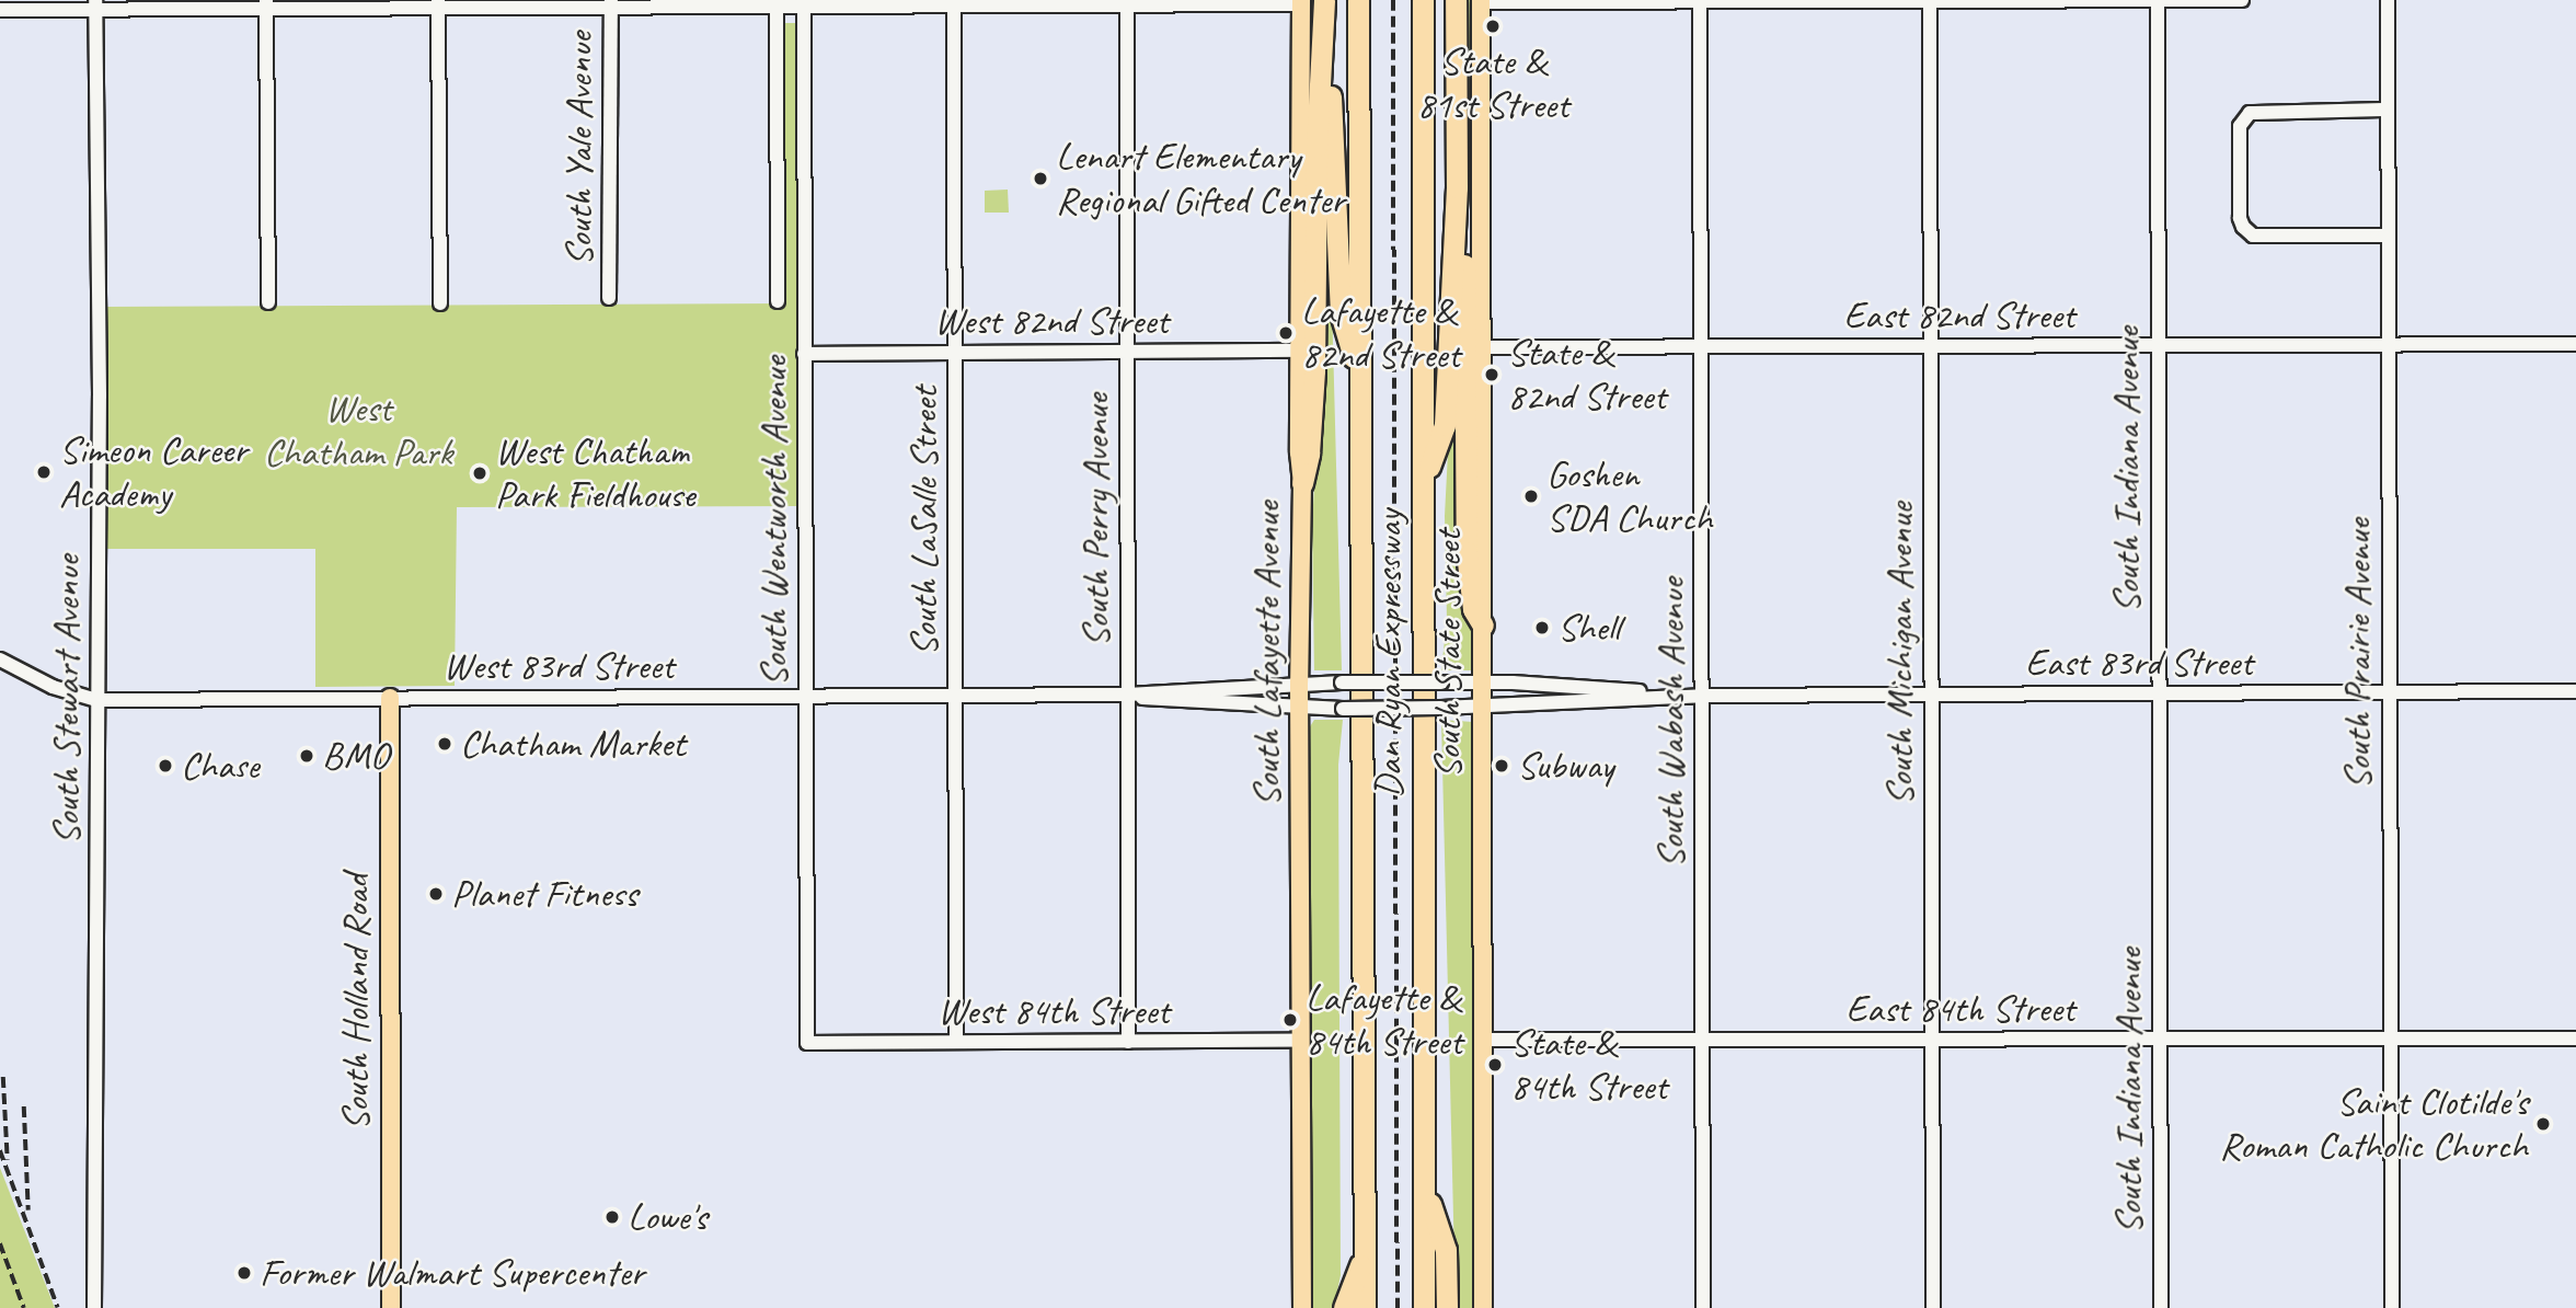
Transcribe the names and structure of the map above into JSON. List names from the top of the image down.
{
  "streets": {
    "highway": ["Dan Ryan Expressway"],
    "main road": ["South Lafayette Avenue", "South State Street", "South Holland Road"],
    "street": [
      "South Yale Avenue",
      "East 82nd Street",
      "West 82nd Street",
      "South Indiana Avenue",
      "South Perry Avenue",
      "South Wentworth Avenue",
      "South LaSalle Street",
      "South Michigan Avenue",
      "South Prairie Avenue",
      "East 83rd Street",
      "West 83rd Street",
      "South Stewart Avenue",
      "South Wabash Avenue",
      "East 84th Street",
      "West 84th Street"
    ]
  },
  "crossings": [
    ["East 82nd Street", "South Indiana Avenue"],
    ["East 82nd Street", "South State Street"],
    ["East 82nd Street", "South Michigan Avenue"],
    ["East 82nd Street", "South Prairie Avenue"],
    ["East 82nd Street", "South Wabash Avenue"],
    ["West 82nd Street", "South Perry Avenue"],
    ["West 82nd Street", "South Wentworth Avenue"],
    ["West 82nd Street", "South LaSalle Street"],
    ["West 82nd Street", "South Lafayette Avenue"],
    ["South Indiana Avenue", "East 83rd Street"],
    ["South Indiana Avenue", "East 84th Street"],
    ["South Perry Avenue", "West 83rd Street"],
    ["South Perry Avenue", "West 84th Street"],
    ["South Wentworth Avenue", "West 83rd Street"],
    ["South Wentworth Avenue", "West 84th Street"],
    ["South LaSalle Street", "West 83rd Street"],
    ["South LaSalle Street", "West 84th Street"],
    ["South Lafayette Avenue", "West 83rd Street"],
    ["South Lafayette Avenue", "West 84th Street"],
    ["South State Street", "East 83rd Street"],
    ["South State Street", "West 83rd Street"],
    ["South State Street", "East 84th Street"],
    ["South Michigan Avenue", "East 83rd Street"],
    ["South Michigan Avenue", "East 84th Street"],
    ["South Prairie Avenue", "East 83rd Street"],
    ["South Prairie Avenue", "East 84th Street"],
    ["East 83rd Street", "West 83rd Street"],
    ["East 83rd Street", "South Wabash Avenue"],
    ["West 83rd Street", "South Stewart Avenue"],
    ["West 83rd Street", "South Holland Road"],
    ["South Wabash Avenue", "East 84th Street"]
  ],
  "parks": ["West Chatham Park"],
  "places": [
    "State & 81st Street",
    "Lenart Elementary Regional Gifted Center",
    "Lafayette & 82nd Street",
    "State & 82nd Street",
    "Simeon Career Academy",
    "West Chatham Park Fieldhouse",
    "Goshen SDA Church",
    "Shell",
    "Chatham Market",
    "BMO",
    "Chase",
    "Subway",
    "Planet Fitness",
    "Lafayette & 84th Street",
    "State & 84th Street",
    "Saint Clotilde's Roman Catholic Church",
    "Lowe's",
    "Former Walmart Supercenter"
  ]
}
